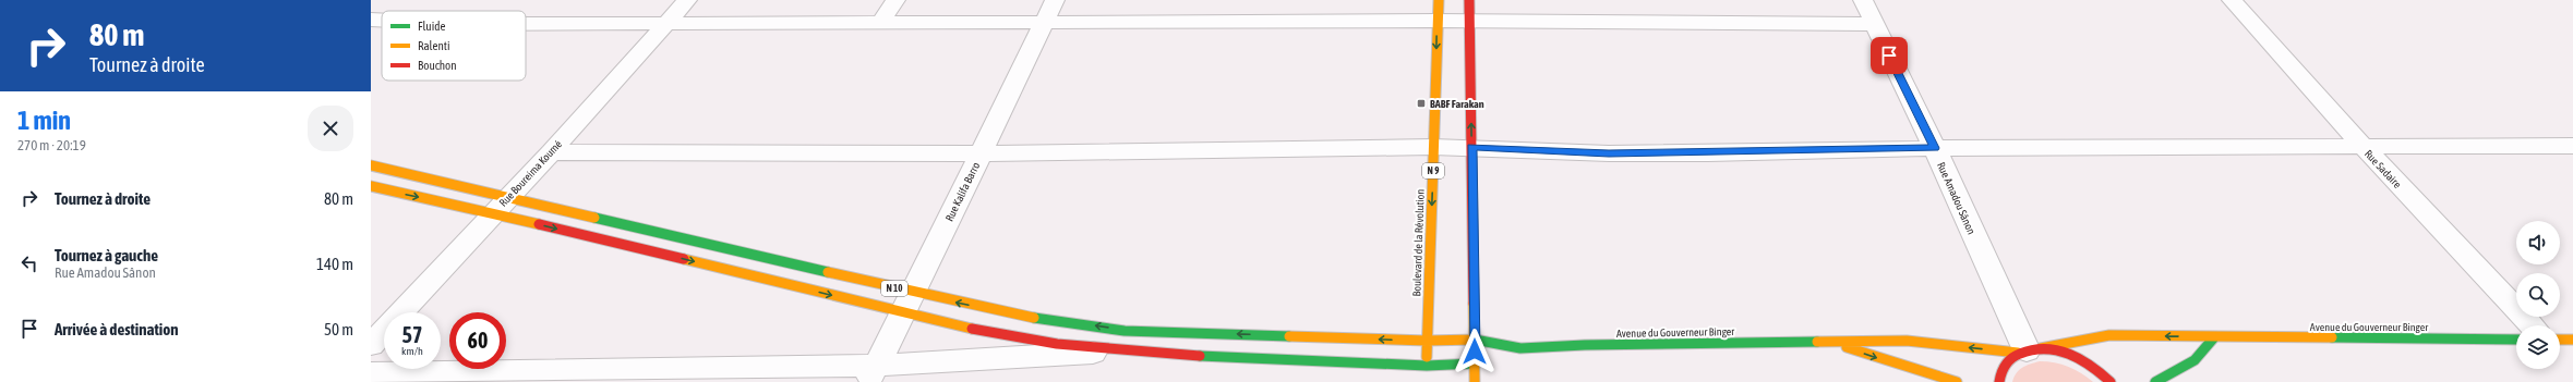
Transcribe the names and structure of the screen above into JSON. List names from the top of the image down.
{
  "streets": {
    "main road": [
      "N 9",
      "Boulevard de la Révolution",
      "N 10",
      "Avenue du Gouverneur Binger"
    ],
    "street": [
      "Rue Sadaire",
      "Rue Boureima Koumé",
      "Rue Kalifa Barro",
      "Rue Amadou Sânon"
    ]
  },
  "crossings": [
    ["Rue Boureima Koumé", "N 10"],
    ["Rue Kalifa Barro", "N 10"],
    ["Rue Amadou Sânon", "Avenue du Gouverneur Binger"],
    ["Boulevard de la Révolution", "N 10"],
    ["N 10", "Avenue du Gouverneur Binger"]
  ],
  "places": {
    "transit": ["BABF Farakan"]
  },
  "legend": ["Fluide", "Ralenti", "Bouchon"],
  "page": {
    "turn": ["80 m", "Tournez à droite"],
    "heading": ["1 min", "270 m · 20:19"],
    "list": [
      {
        "name": "Tournez à droite",
        "value": "80 m"
      },
      {
        "name": "Tournez à gauche",
        "note": "Rue Amadou Sânon",
        "value": "140 m"
      },
      {
        "name": "Arrivée à destination",
        "value": "50 m"
      }
    ],
    "speed": "57 km/h",
    "limit": "60"
  }
}
